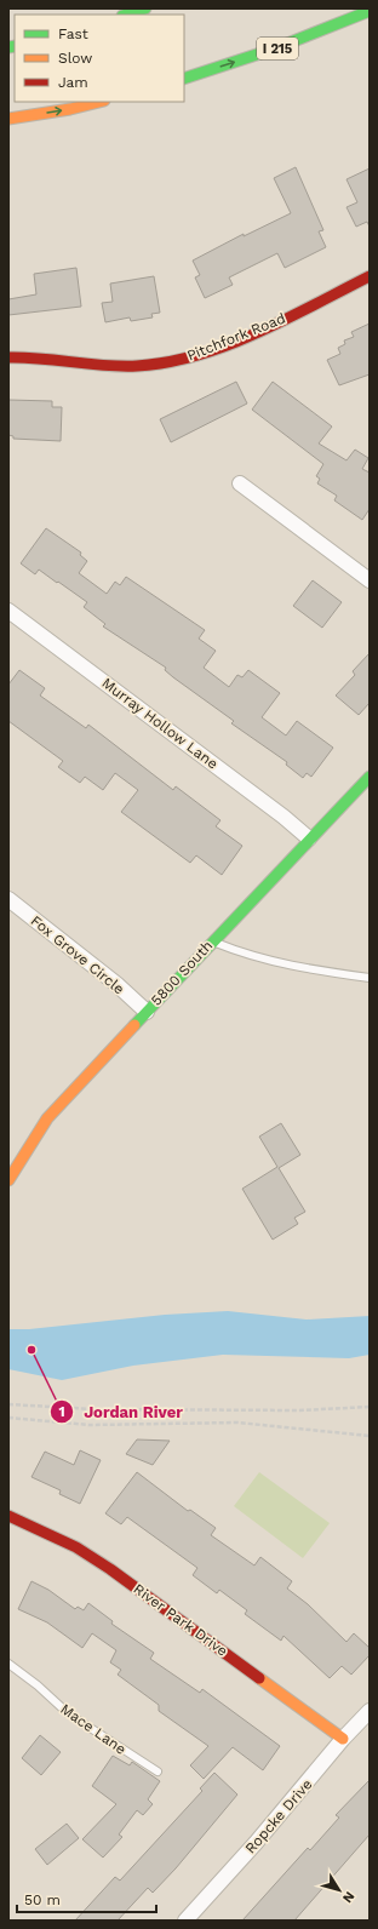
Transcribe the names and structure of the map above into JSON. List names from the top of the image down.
{
  "streets": {
    "main road": [
      "I 215",
      "Pitchfork Road",
      "5800 South",
      "River Park Drive"
    ],
    "street": ["Murray Hollow Lane", "Fox Grove Circle", "Ropcke Drive"],
    "lane": ["Mace Lane"]
  },
  "crossings": [
    ["Murray Hollow Lane", "5800 South"],
    ["Fox Grove Circle", "5800 South"],
    ["River Park Drive", "Ropcke Drive"]
  ],
  "places": ["Jordan River"],
  "legend": ["Fast", "Slow", "Jam"],
  "scale_bar": "50 m",
  "north": "bottom right"
}
